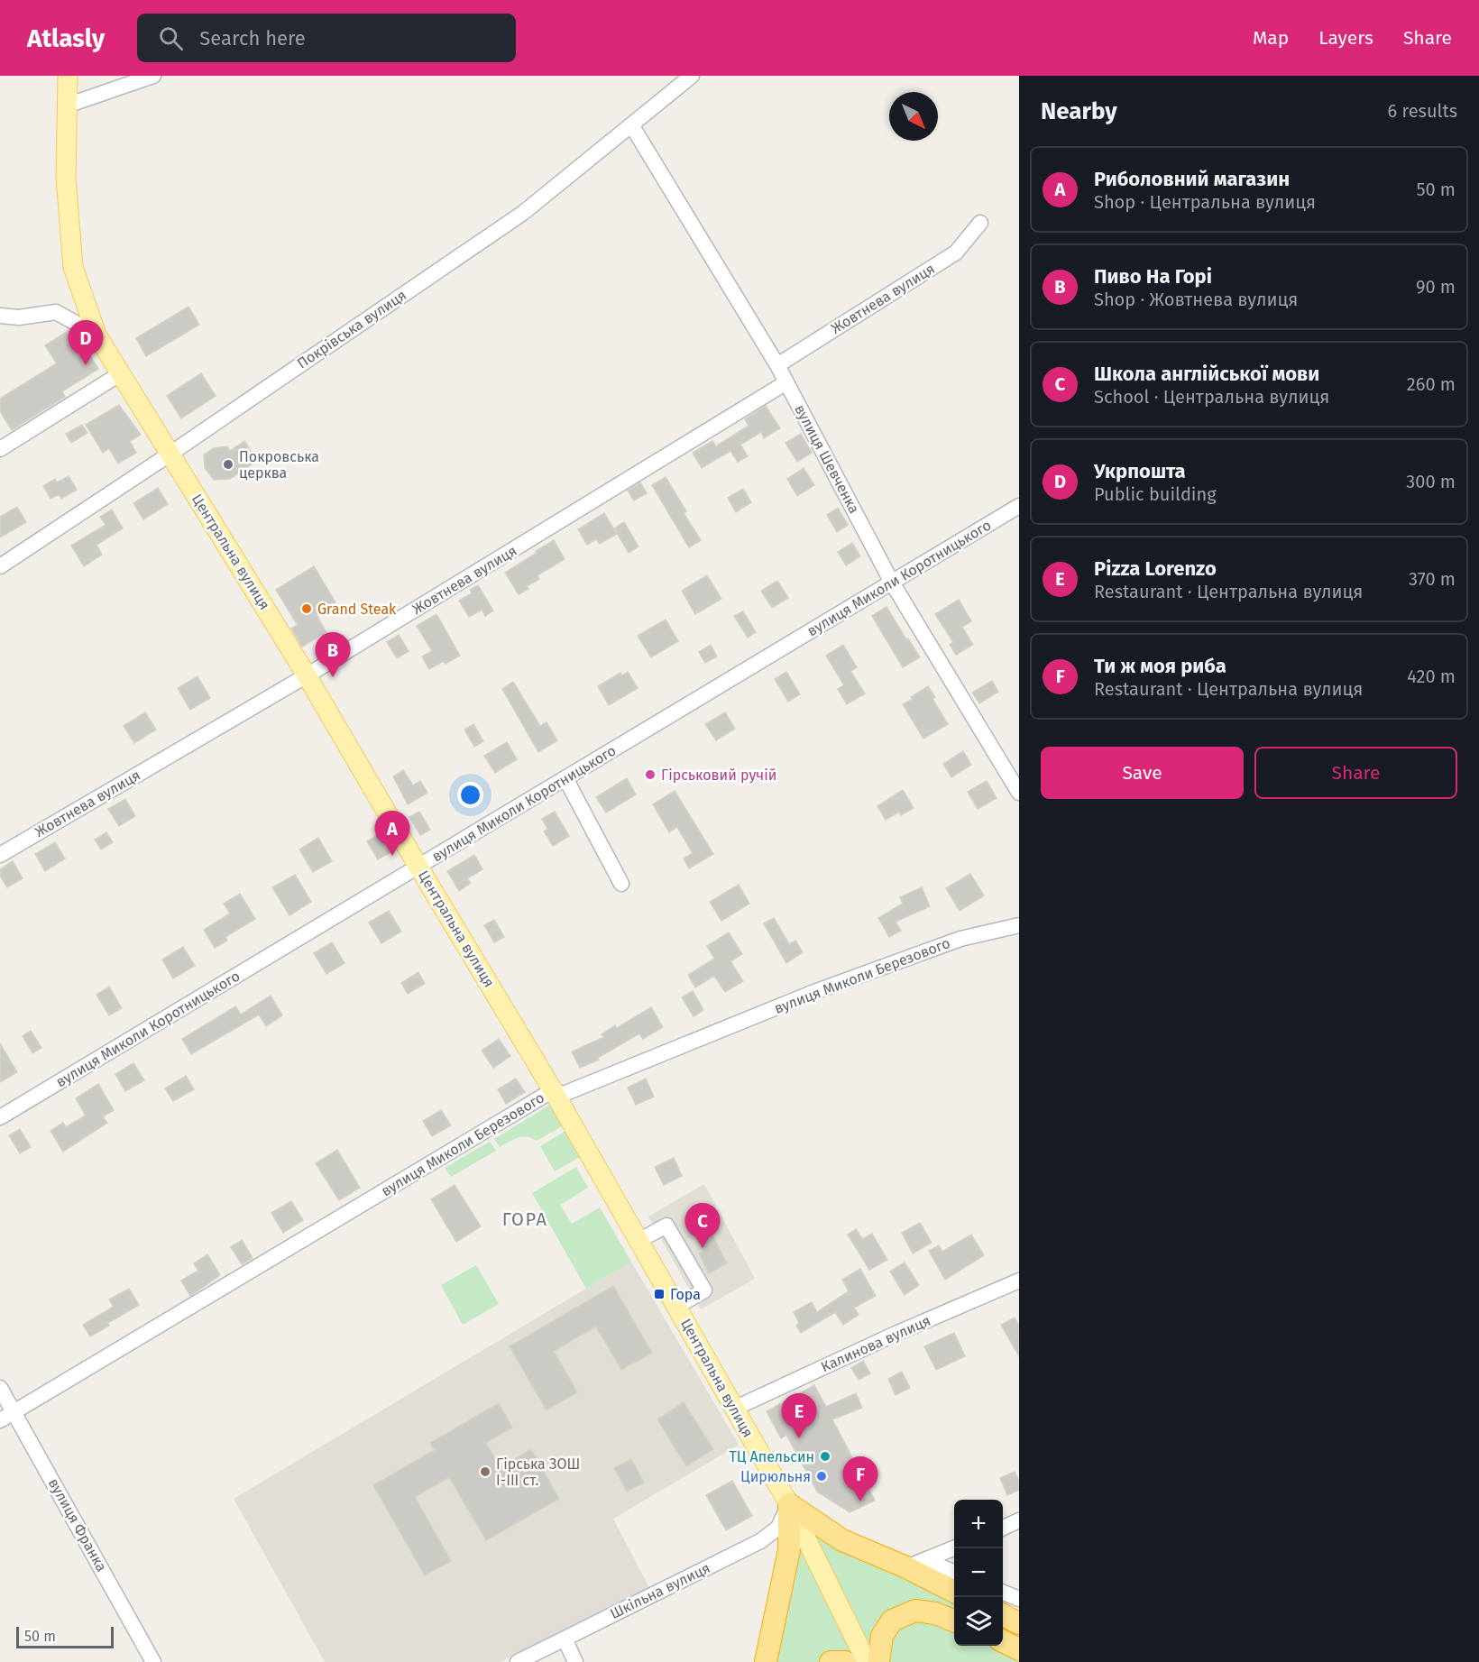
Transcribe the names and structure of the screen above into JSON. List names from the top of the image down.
{
  "streets": {
    "main road": ["Центральна вулиця"],
    "street": [
      "Жовтнева вулиця",
      "Покрівська вулиця",
      "вулиця Шевченка",
      "вулиця Миколи Коротницького",
      "вулиця Миколи Березового",
      "Калинова вулиця",
      "вулиця Франка",
      "Шкільна вулиця"
    ]
  },
  "crossings": [
    ["Жовтнева вулиця", "вулиця Шевченка"],
    ["Жовтнева вулиця", "Центральна вулиця"],
    ["Покрівська вулиця", "вулиця Шевченка"],
    ["Покрівська вулиця", "Центральна вулиця"],
    ["вулиця Шевченка", "вулиця Миколи Коротницького"],
    ["Центральна вулиця", "вулиця Миколи Коротницького"],
    ["Центральна вулиця", "вулиця Миколи Березового"],
    ["Центральна вулиця", "Калинова вулиця"],
    ["Центральна вулиця", "Шкільна вулиця"],
    ["вулиця Миколи Березового", "вулиця Франка"]
  ],
  "districts": ["ГОРА"],
  "places": {
    "other": [
      "Покровська церква",
      "Grand Steak",
      "Гірськовий ручій",
      "ТЦ Апельсин",
      "Гірська ЗОШ І-ІІІ ст.",
      "Цирюльня"
    ],
    "transit": ["Гора"]
  },
  "scale_bar": "50 m",
  "north": "bottom right",
  "page": {
    "header": "Atlasly",
    "search": "Search here",
    "nav": ["Map", "Layers", "Share"],
    "heading": ["Nearby", "6 results"],
    "list": [
      {
        "mark": "A",
        "name": "Риболовний магазин",
        "note": "Shop · Центральна вулиця",
        "value": "50 m"
      },
      {
        "mark": "B",
        "name": "Пиво На Горі",
        "note": "Shop · Жовтнева вулиця",
        "value": "90 m"
      },
      {
        "mark": "C",
        "name": "Школа англійської мови",
        "note": "School · Центральна вулиця",
        "value": "260 m"
      },
      {
        "mark": "D",
        "name": "Укрпошта",
        "note": "Public building",
        "value": "300 m"
      },
      {
        "mark": "E",
        "name": "Pizza Lorenzo",
        "note": "Restaurant · Центральна вулиця",
        "value": "370 m"
      },
      {
        "mark": "F",
        "name": "Ти ж моя риба",
        "note": "Restaurant · Центральна вулиця",
        "value": "420 m"
      }
    ],
    "pins": [
      "D",
      "B",
      "A",
      "C",
      "E",
      "F"
    ],
    "buttons": ["Save", "Share"],
    "map_buttons": ["+", "−"],
    "scale": "50 m"
  }
}
